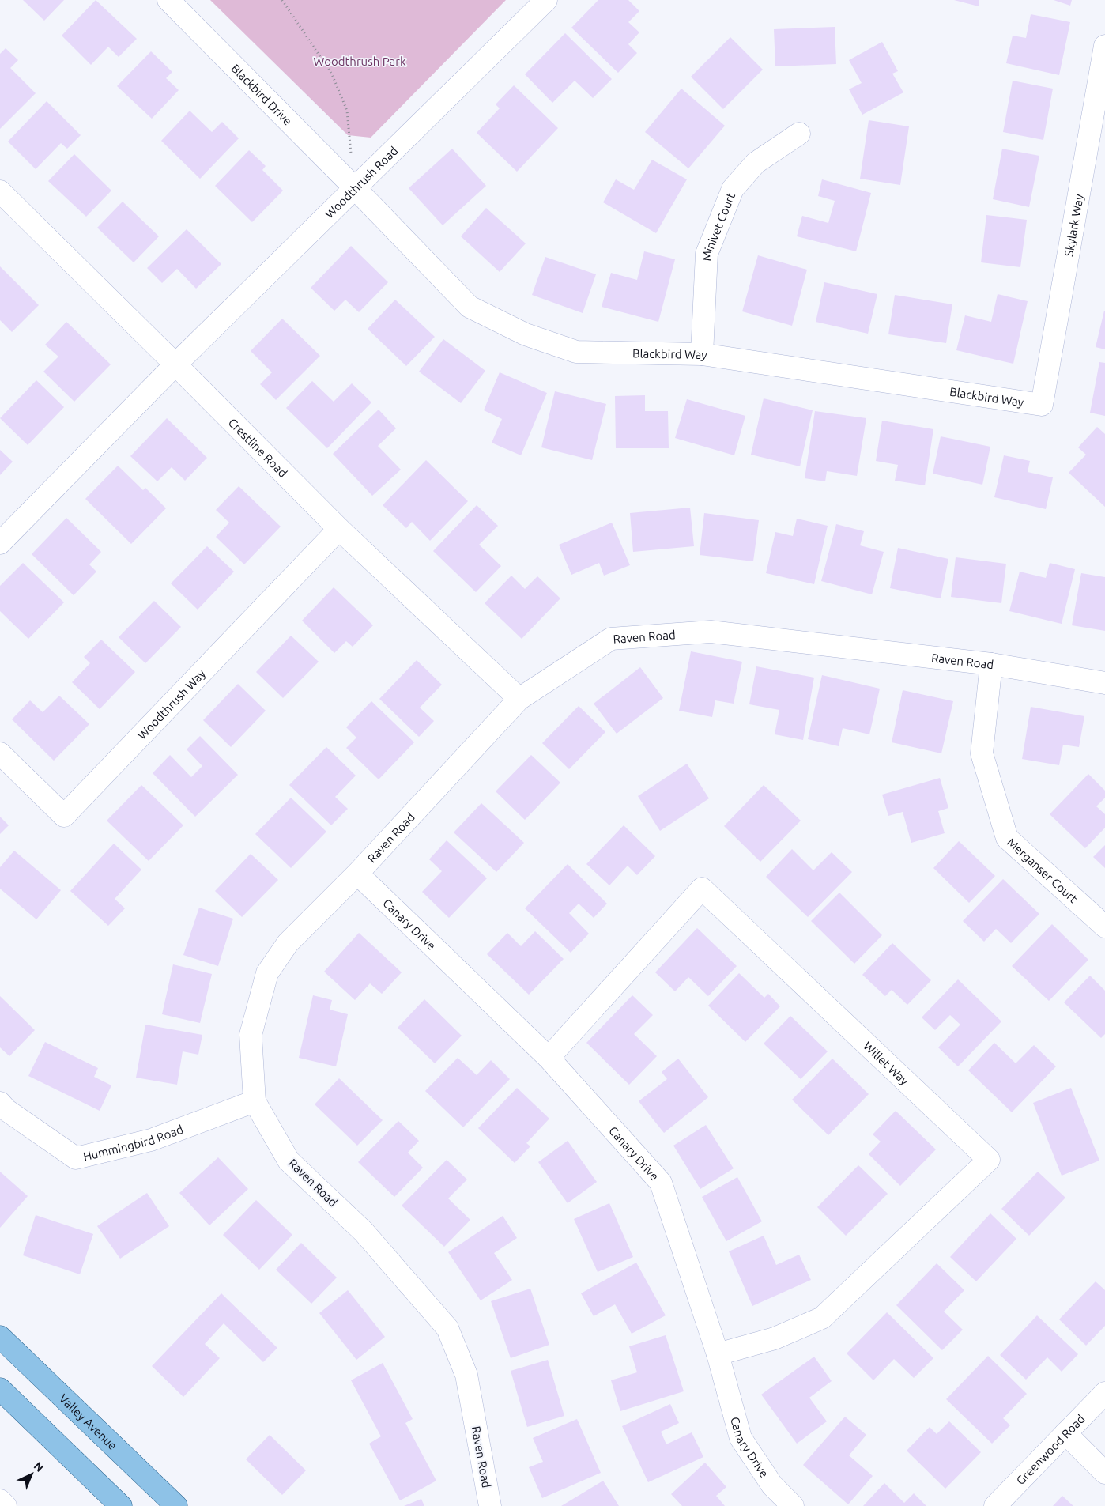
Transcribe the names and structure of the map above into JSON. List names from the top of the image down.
{
  "streets": {
    "main road": ["Valley Avenue"],
    "street": [
      "Blackbird Drive",
      "Woodthrush Road",
      "Skylark Way",
      "Minivet Court",
      "Blackbird Way",
      "Crestline Road",
      "Raven Road",
      "Woodthrush Way",
      "Merganser Court",
      "Canary Drive",
      "Willet Way",
      "Hummingbird Road",
      "Greenwood Road"
    ]
  },
  "crossings": [
    ["Blackbird Drive", "Woodthrush Road"],
    ["Blackbird Drive", "Blackbird Way"],
    ["Woodthrush Road", "Blackbird Way"],
    ["Woodthrush Road", "Crestline Road"],
    ["Skylark Way", "Blackbird Way"],
    ["Minivet Court", "Blackbird Way"],
    ["Crestline Road", "Raven Road"],
    ["Crestline Road", "Woodthrush Way"],
    ["Raven Road", "Merganser Court"],
    ["Raven Road", "Canary Drive"],
    ["Raven Road", "Hummingbird Road"],
    ["Canary Drive", "Willet Way"]
  ],
  "parks": ["Woodthrush Park"],
  "north": "top right"
}
